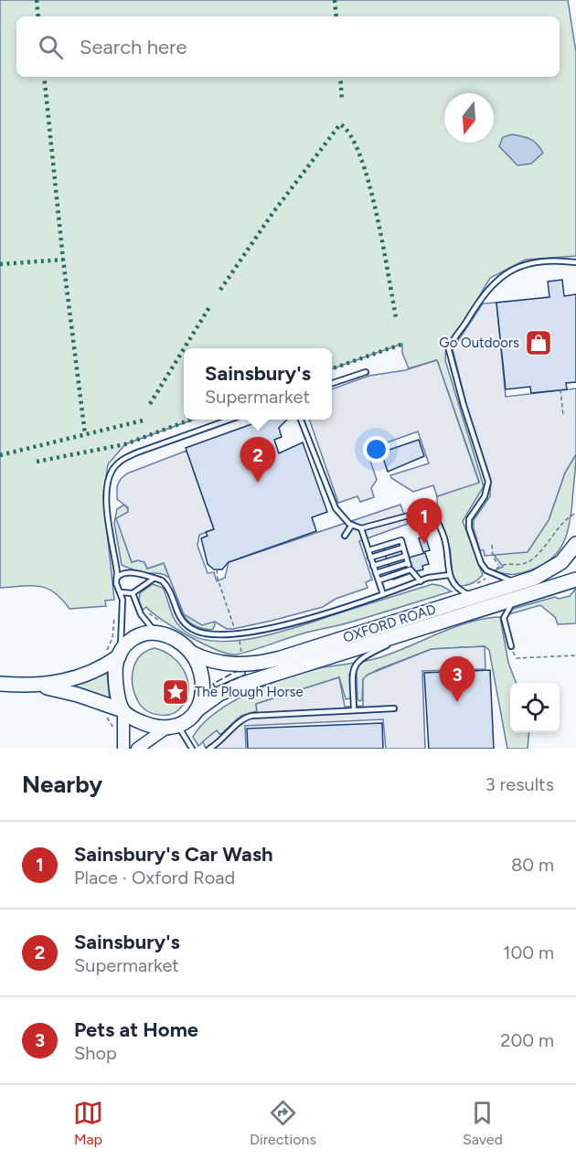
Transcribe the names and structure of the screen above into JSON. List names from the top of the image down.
{
  "streets": {
    "highway": ["OXFORD ROAD"]
  },
  "places": {
    "shop": ["Go Outdoors"],
    "place": ["The Plough Horse"]
  },
  "north": "bottom",
  "page": {
    "search": "Search here",
    "popup": ["Sainsbury's", "Supermarket"],
    "pins": ["2", "1", "3"],
    "heading": ["Nearby", "3 results"],
    "list": [
      {
        "mark": "1",
        "name": "Sainsbury's Car Wash",
        "note": "Place · Oxford Road",
        "value": "80 m"
      },
      {
        "mark": "2",
        "name": "Sainsbury's",
        "note": "Supermarket",
        "value": "100 m"
      },
      {
        "mark": "3",
        "name": "Pets at Home",
        "note": "Shop",
        "value": "200 m"
      }
    ],
    "nav": ["Map", "Directions", "Saved"]
  }
}
